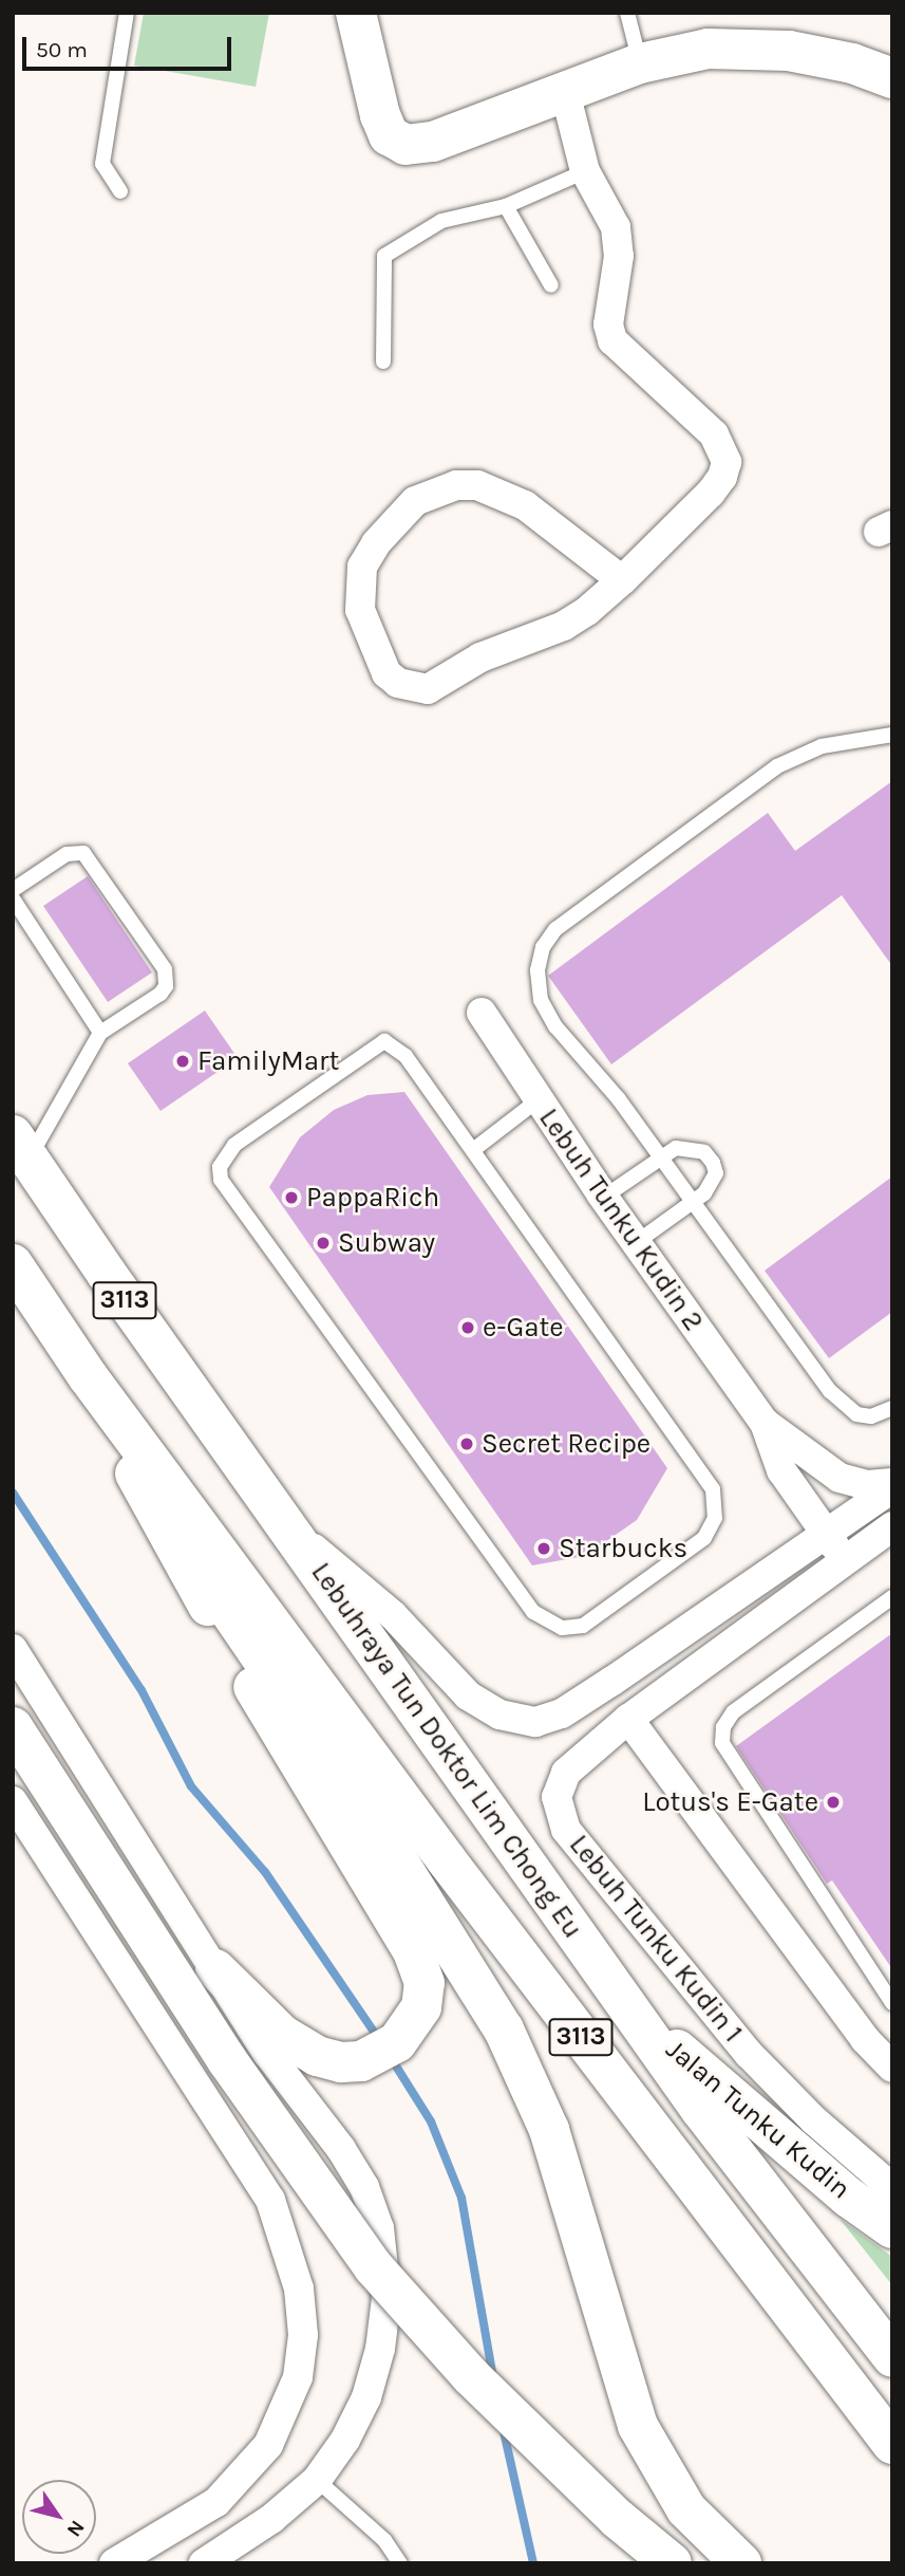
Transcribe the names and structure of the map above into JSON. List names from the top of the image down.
{
  "streets": {
    "main road": ["3113", "Lebuhraya Tun Doktor Lim Chong Eu", "Jalan Tunku Kudin"],
    "street": ["Lebuh Tunku Kudin 2", "Lebuh Tunku Kudin 1"]
  },
  "crossings": [
    ["Lebuh Tunku Kudin 2", "Lebuh Tunku Kudin 1"],
    ["Lebuhraya Tun Doktor Lim Chong Eu", "Jalan Tunku Kudin"]
  ],
  "places": [
    "FamilyMart",
    "PappaRich",
    "Subway",
    "e-Gate",
    "Secret Recipe",
    "Starbucks",
    "Lotus's E-Gate"
  ],
  "scale_bar": "50 m",
  "north": "bottom right"
}
